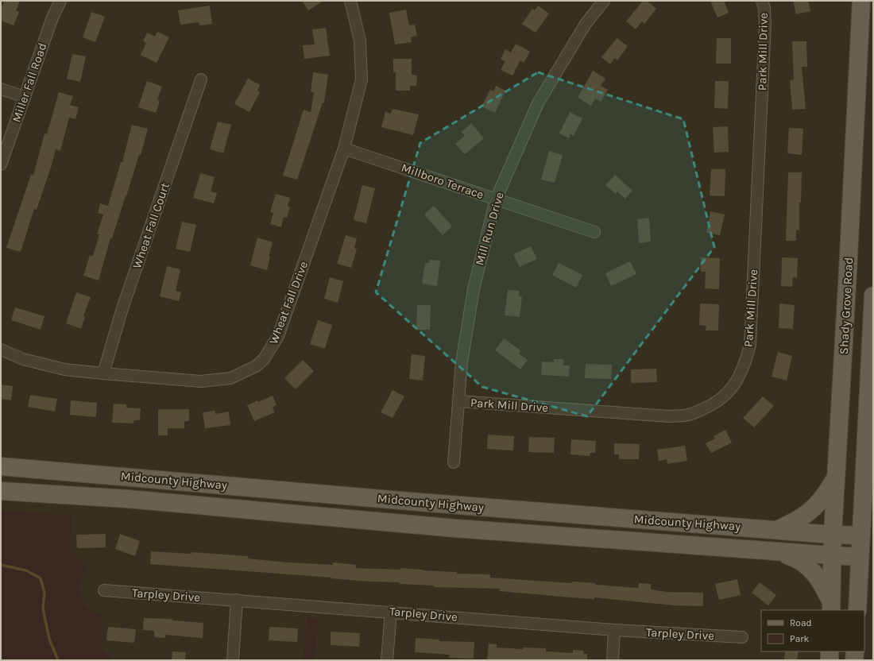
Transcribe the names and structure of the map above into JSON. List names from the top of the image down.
{
  "streets": {
    "main road": ["Shady Grove Road", "Midcounty Highway"],
    "street": [
      "Park Mill Drive",
      "Miller Fall Road",
      "Millboro Terrace",
      "Wheat Fall Court",
      "Mill Run Drive",
      "Wheat Fall Drive",
      "Tarpley Drive"
    ]
  },
  "crossings": [
    ["Park Mill Drive", "Mill Run Drive"],
    ["Millboro Terrace", "Mill Run Drive"],
    ["Millboro Terrace", "Wheat Fall Drive"],
    ["Wheat Fall Court", "Wheat Fall Drive"],
    ["Shady Grove Road", "Midcounty Highway"]
  ],
  "legend": ["Road", "Park"]
}
